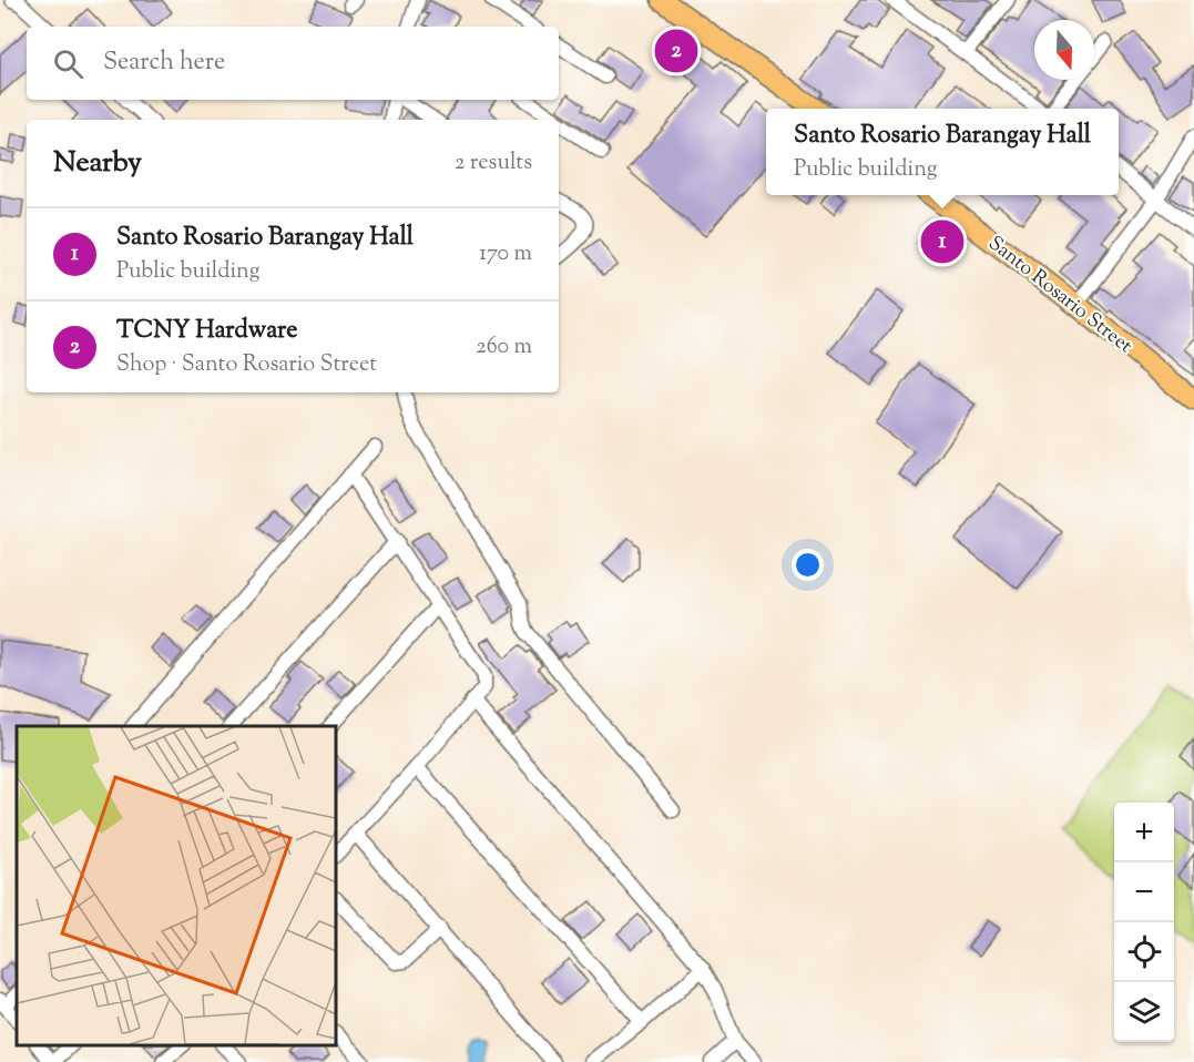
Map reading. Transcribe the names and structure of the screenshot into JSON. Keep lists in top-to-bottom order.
{
  "streets": {
    "main road": ["Santo Rosario Street"]
  },
  "north": "bottom",
  "page": {
    "pins": ["2", "1"],
    "search": "Search here",
    "popup": ["Santo Rosario Barangay Hall", "Public building"],
    "heading": ["Nearby", "2 results"],
    "list": [
      {
        "mark": "1",
        "name": "Santo Rosario Barangay Hall",
        "note": "Public building",
        "value": "170 m"
      },
      {
        "mark": "2",
        "name": "TCNY Hardware",
        "note": "Shop · Santo Rosario Street",
        "value": "260 m"
      }
    ],
    "map_buttons": ["+", "−"]
  }
}
